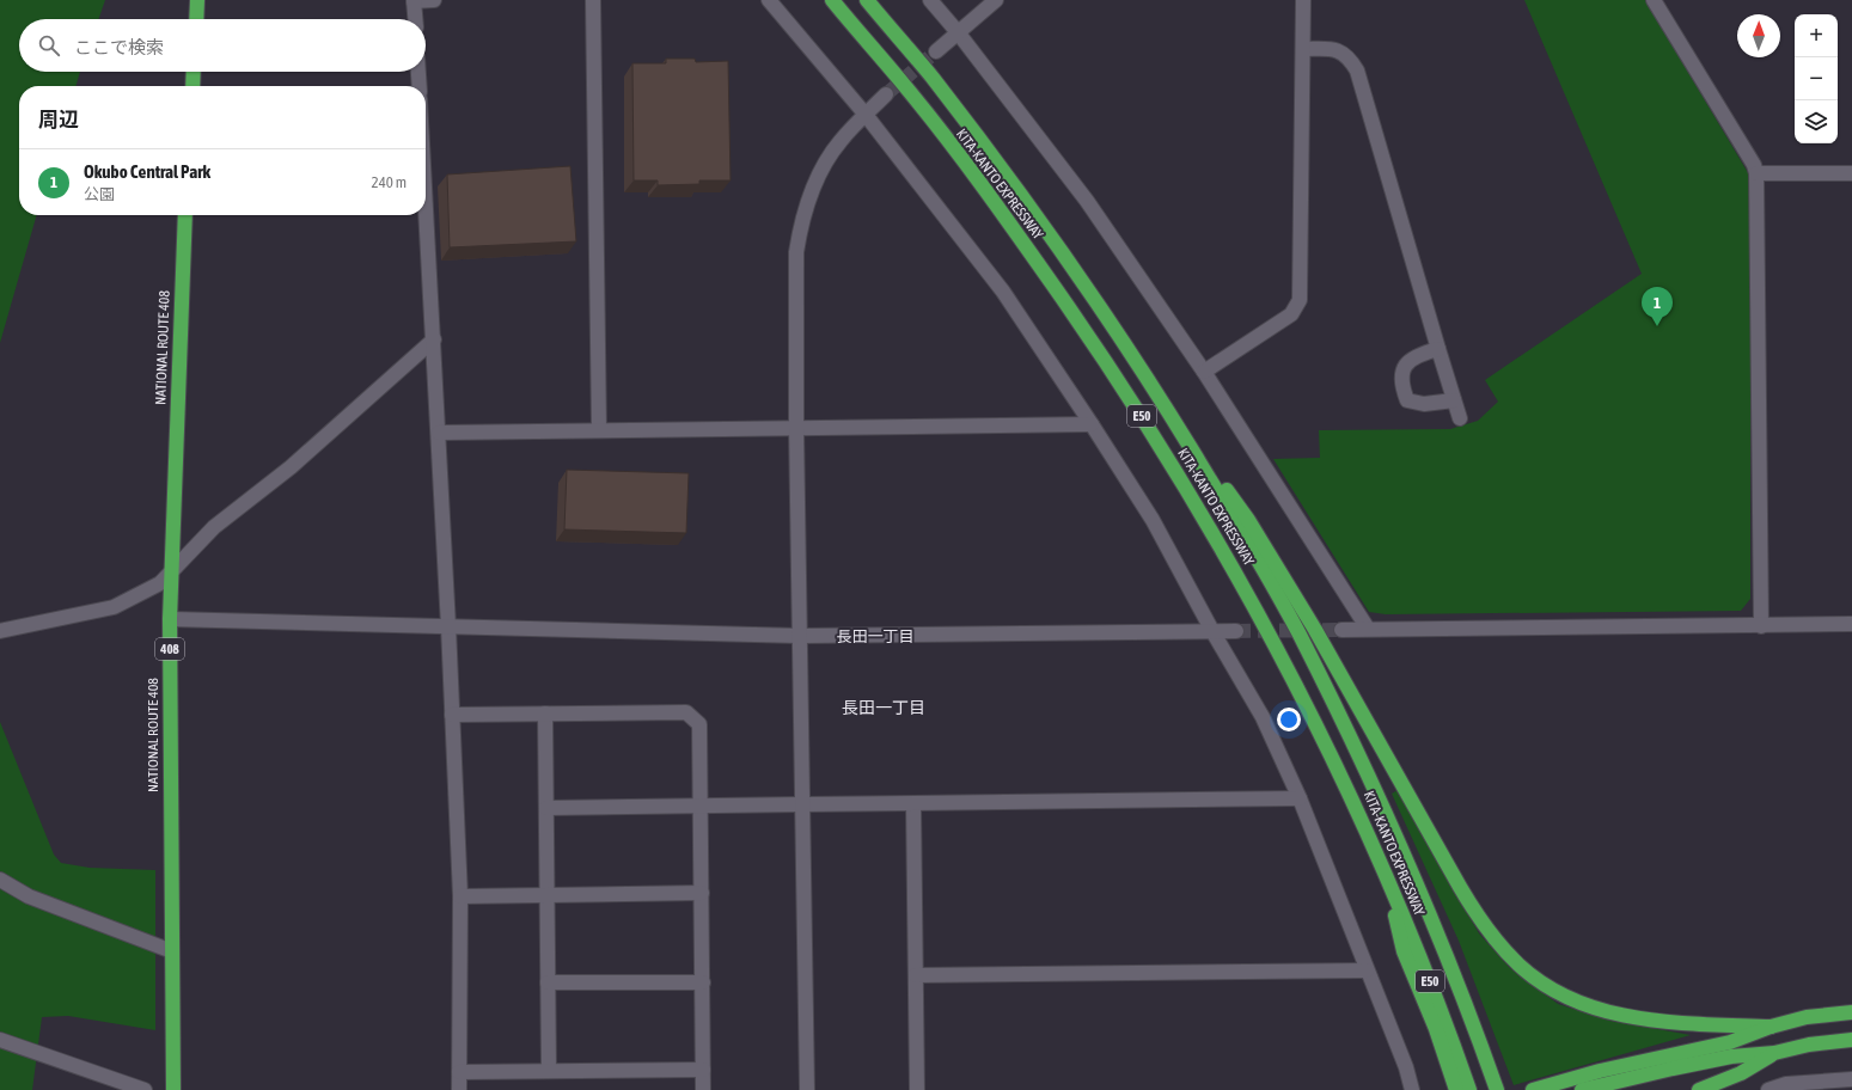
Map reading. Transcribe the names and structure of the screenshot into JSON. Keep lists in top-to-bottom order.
{
  "streets": {
    "highway": [
      "KITA-KANTO EXPRESSWAY",
      "NATIONAL ROUTE 408",
      "E50",
      "408"
    ]
  },
  "districts": ["長田一丁目", "長田一丁目"],
  "north": "top",
  "page": {
    "map_buttons": ["+", "−"],
    "search": "ここで検索",
    "heading": "周辺",
    "list": [
      {
        "mark": "1",
        "name": "Okubo Central Park",
        "note": "公園",
        "value": "240 m"
      }
    ],
    "pins": "1"
  }
}
